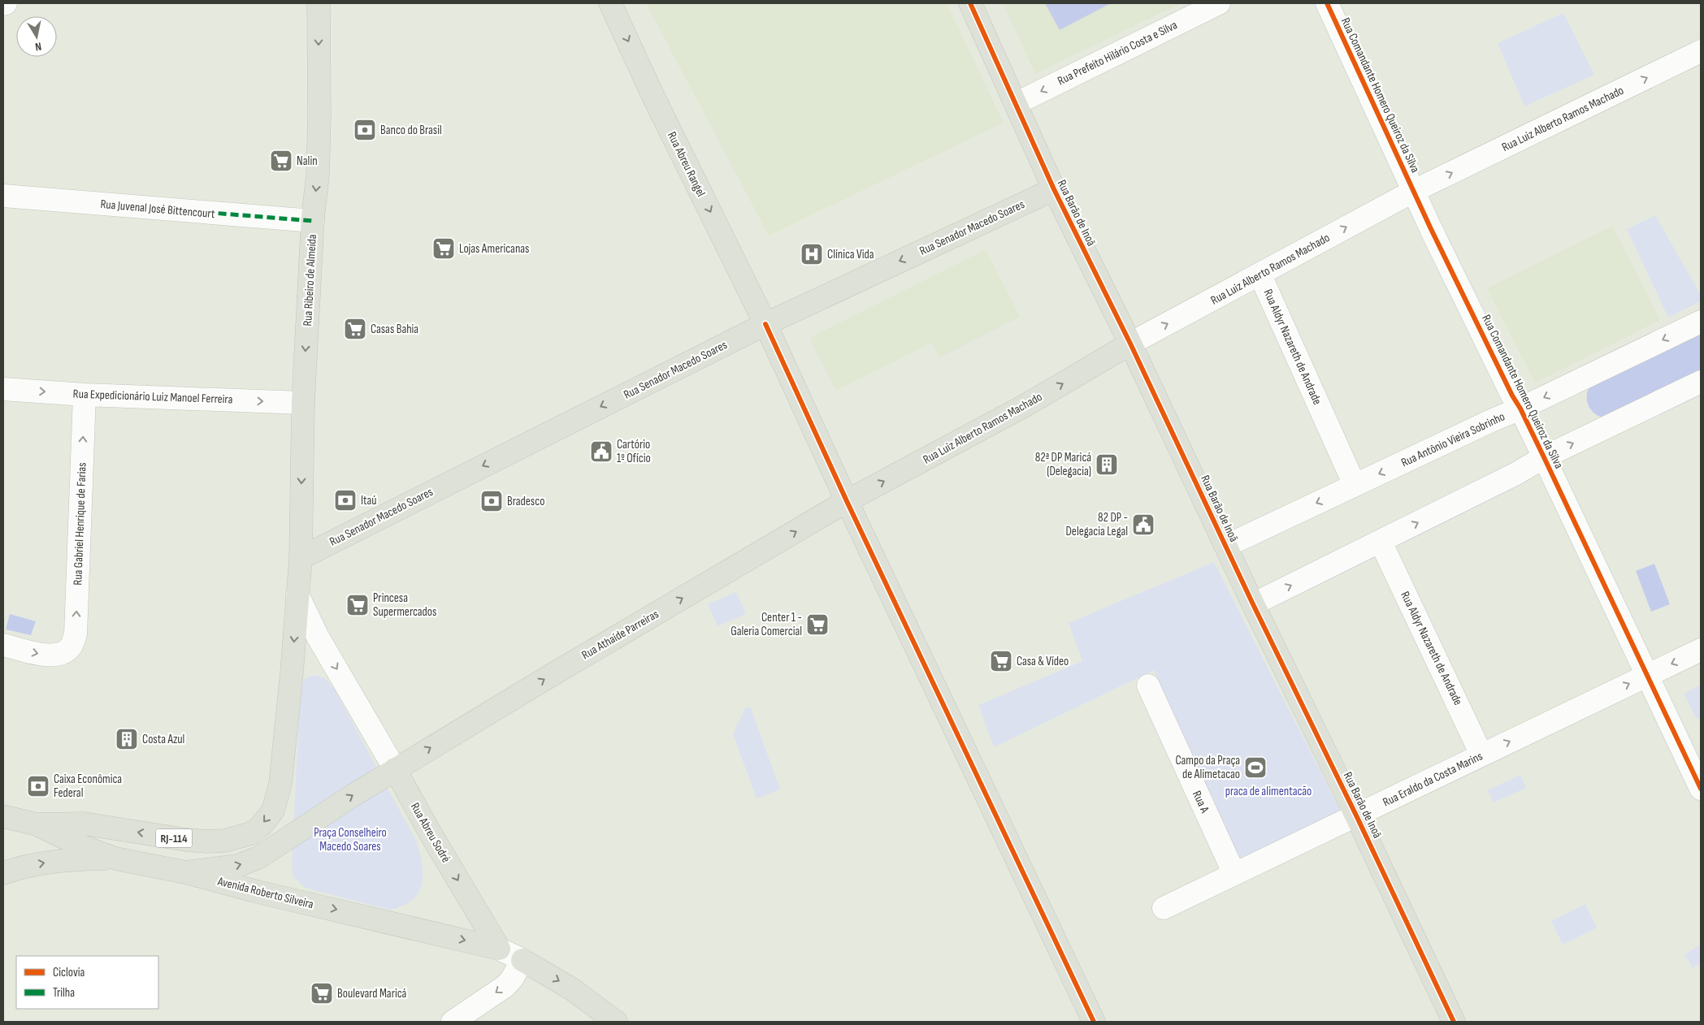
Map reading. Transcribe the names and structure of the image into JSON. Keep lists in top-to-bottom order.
{
  "streets": {
    "main road": [
      "Rua Luiz Alberto Ramos Machado",
      "Rua Abreu Rangel",
      "Rua Barão de Inoã",
      "Rua Senador Macedo Soares",
      "Rua Ribeiro de Almeida",
      "Rua Athaíde Parreiras",
      "Rua Abreu Sodré",
      "RJ-114",
      "Avenida Roberto Silveira"
    ],
    "street": [
      "Rua Prefeito Hilário Costa e Silva",
      "Rua Comandante Homero Queiroz da Silva",
      "Rua Juvenal José Bittencourt",
      "Rua Aldyr Nazareth de Andrade",
      "Rua Expedicionário Luiz Manoel Ferreira",
      "Rua Antônio Vieira Sobrinho",
      "Rua Gabriel Henrique de Farias",
      "Rua Eraldo da Costa Marins",
      "Rua A"
    ]
  },
  "crossings": [
    ["Rua Prefeito Hilário Costa e Silva", "Rua Barão de Inoã"],
    ["Rua Comandante Homero Queiroz da Silva", "Rua Luiz Alberto Ramos Machado"],
    ["Rua Comandante Homero Queiroz da Silva", "Rua Antônio Vieira Sobrinho"],
    ["Rua Comandante Homero Queiroz da Silva", "Rua Eraldo da Costa Marins"],
    ["Rua Luiz Alberto Ramos Machado", "Rua Abreu Rangel"],
    ["Rua Luiz Alberto Ramos Machado", "Rua Barão de Inoã"],
    ["Rua Luiz Alberto Ramos Machado", "Rua Aldyr Nazareth de Andrade"],
    ["Rua Luiz Alberto Ramos Machado", "Rua Athaíde Parreiras"],
    ["Rua Abreu Rangel", "Rua Senador Macedo Soares"],
    ["Rua Abreu Rangel", "Rua Athaíde Parreiras"],
    ["Rua Juvenal José Bittencourt", "Rua Ribeiro de Almeida"],
    ["Rua Barão de Inoã", "Rua Senador Macedo Soares"],
    ["Rua Barão de Inoã", "Rua Antônio Vieira Sobrinho"],
    ["Rua Barão de Inoã", "Rua Eraldo da Costa Marins"],
    ["Rua Senador Macedo Soares", "Rua Ribeiro de Almeida"],
    ["Rua Senador Macedo Soares", "RJ-114"],
    ["Rua Ribeiro de Almeida", "Rua Expedicionário Luiz Manoel Ferreira"],
    ["Rua Ribeiro de Almeida", "RJ-114"],
    ["Rua Aldyr Nazareth de Andrade", "Rua Antônio Vieira Sobrinho"],
    ["Rua Aldyr Nazareth de Andrade", "Rua Eraldo da Costa Marins"],
    ["Rua Expedicionário Luiz Manoel Ferreira", "Rua Gabriel Henrique de Farias"],
    ["Rua Athaíde Parreiras", "Rua Abreu Sodré"],
    ["Rua Eraldo da Costa Marins", "Rua A"],
    ["Rua Abreu Sodré", "RJ-114"],
    ["Rua Abreu Sodré", "Avenida Roberto Silveira"],
    ["RJ-114", "Avenida Roberto Silveira"]
  ],
  "one_way": [
    "Rua Prefeito Hilário Costa e Silva",
    "Rua Luiz Alberto Ramos Machado",
    "Rua Senador Macedo Soares",
    "Rua Ribeiro de Almeida",
    "Rua Expedicionário Luiz Manoel Ferreira",
    "Rua Gabriel Henrique de Farias",
    "Rua Athaíde Parreiras",
    "Rua Abreu Sodré"
  ],
  "parks": ["praca de alimentacão", "Praça Conselheiro Macedo Soares"],
  "places": {
    "bank": [
      "Banco do Brasil",
      "Itaú",
      "Bradesco",
      "Caixa Econômica Federal"
    ],
    "supermarket": [
      "Nalin",
      "Lojas Americanas",
      "Casas Bahia",
      "Princesa Supermercados",
      "Center 1 - Galeria Comercial",
      "Casa & Vídeo",
      "Boulevard Maricá"
    ],
    "hospital": ["Clínica Vida"],
    "public building": ["Cartório 1º Ofício", "82 DP - Delegacia Legal"],
    "building": ["82ª DP Maricá (Delegacia)", "Costa Azul"],
    "sports": ["Campo da Praça de Alimetacao"]
  },
  "legend": ["Ciclovia", "Trilha"],
  "north": "bottom"
}
